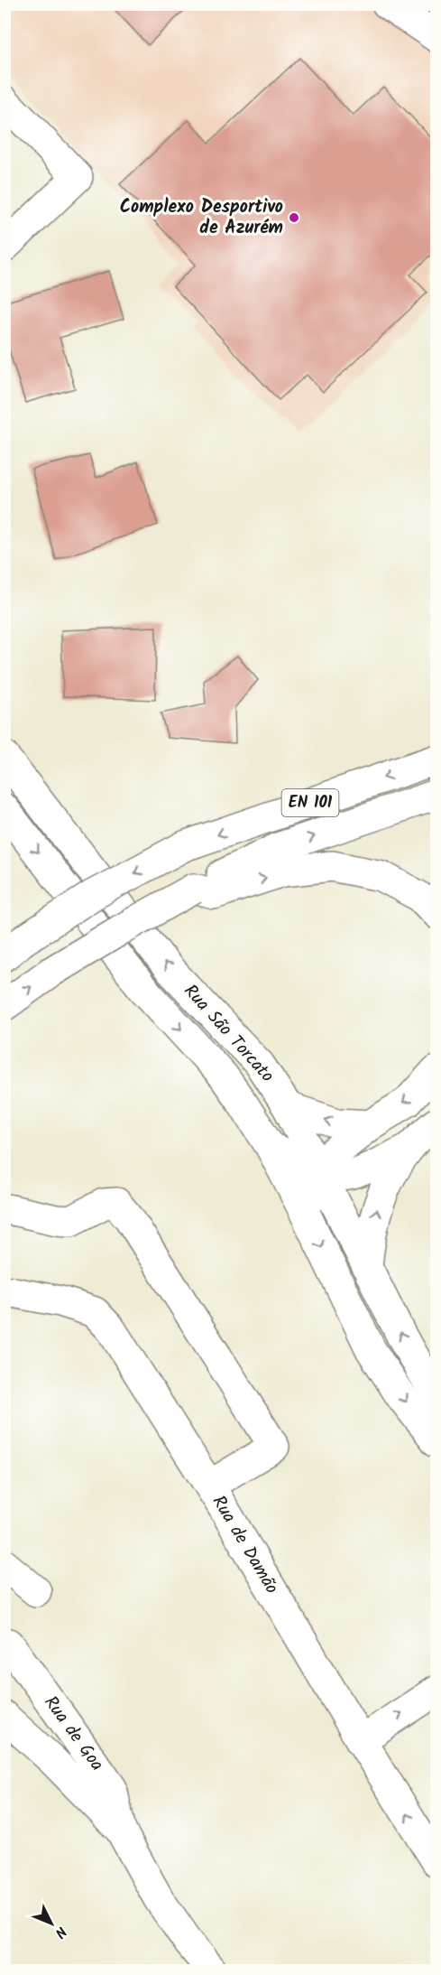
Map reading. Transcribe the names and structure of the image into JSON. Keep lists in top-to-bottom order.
{
  "streets": {
    "main road": [
      "EN 101",
      "Rua São Torcato",
      "Rua de Damão",
      "Rua de Goa"
    ]
  },
  "places": ["Complexo Desportivo de Azurém"],
  "north": "bottom right"
}
